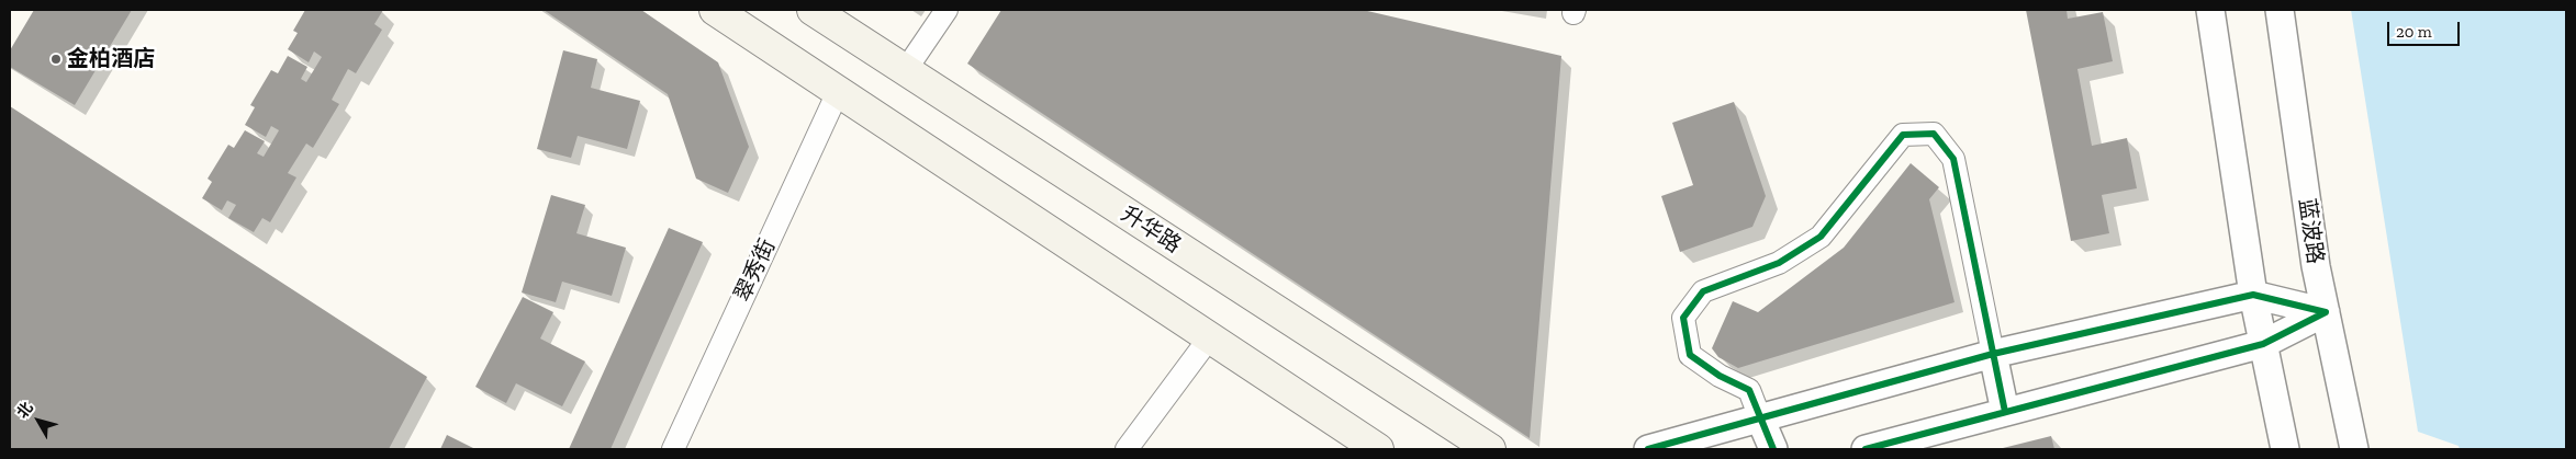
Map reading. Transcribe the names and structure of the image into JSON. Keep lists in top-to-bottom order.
{
  "streets": {
    "main road": ["升华路"],
    "street": ["蓝波路", "翠秀街"]
  },
  "places": ["金柏酒店"],
  "scale_bar": "20 m",
  "north": "top left"
}
